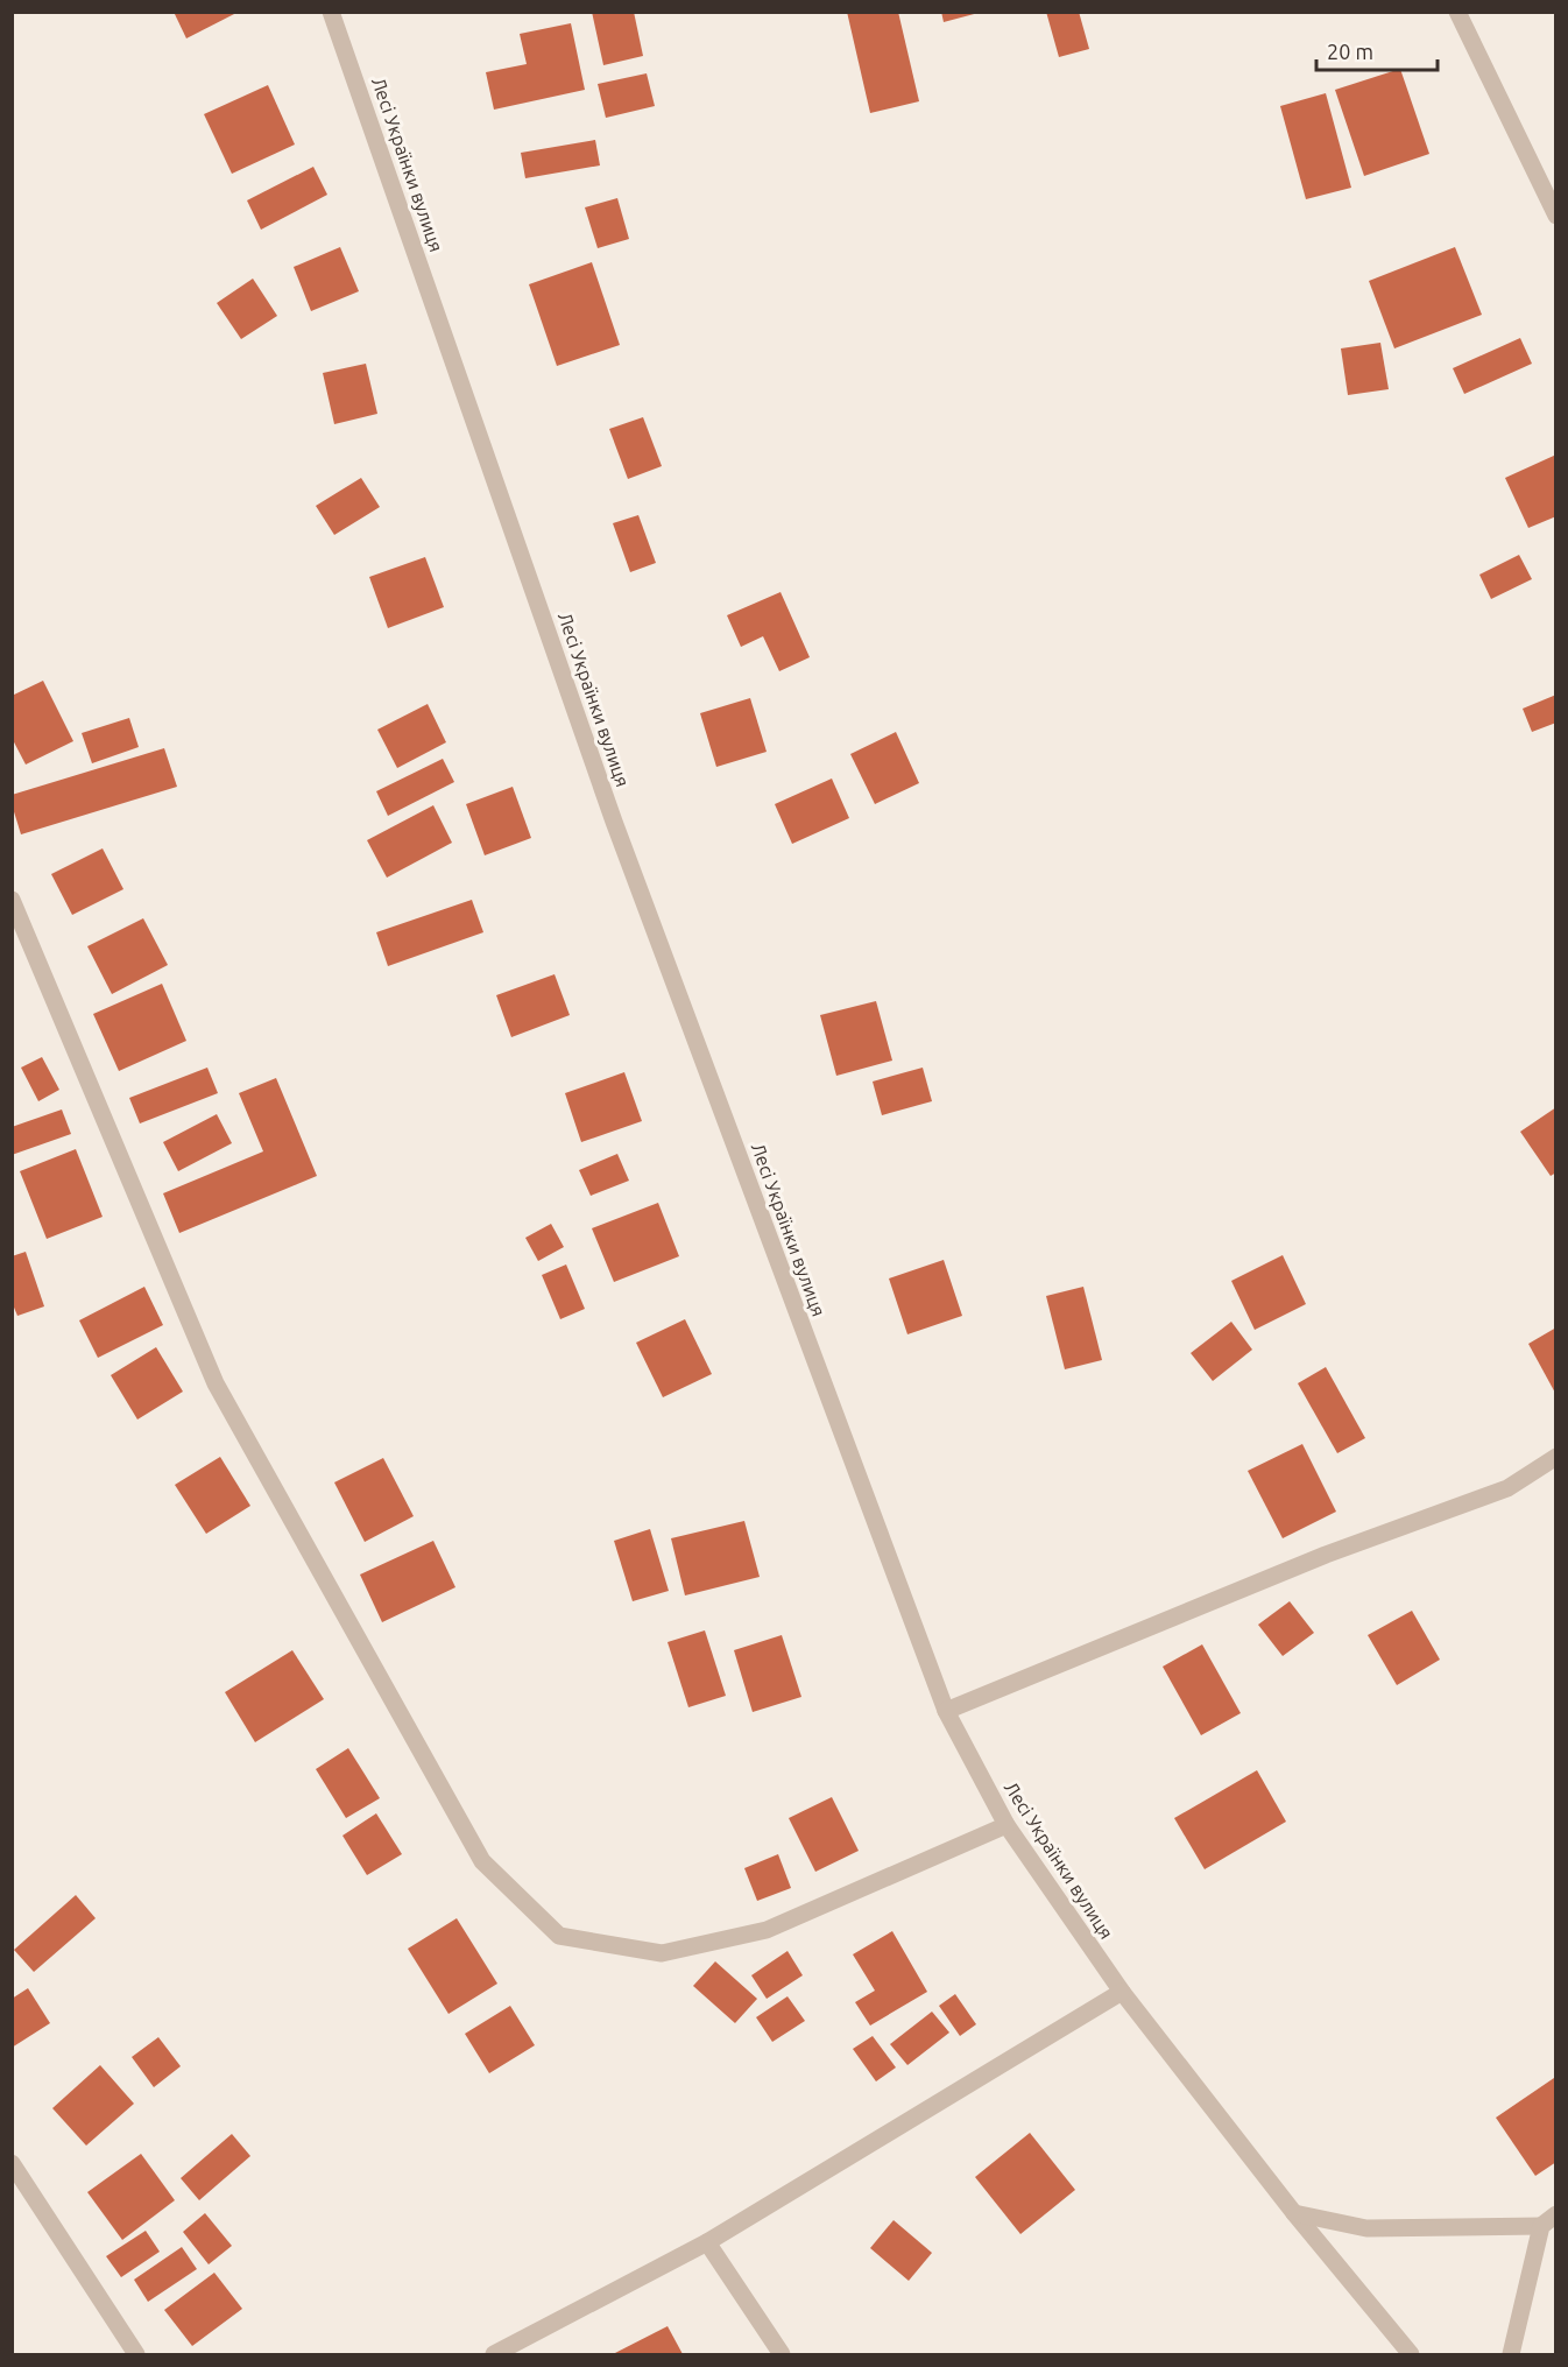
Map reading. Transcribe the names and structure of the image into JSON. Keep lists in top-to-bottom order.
{
  "streets": {
    "street": ["Лесі Українки вулиця"]
  },
  "scale_bar": "20 m"
}
